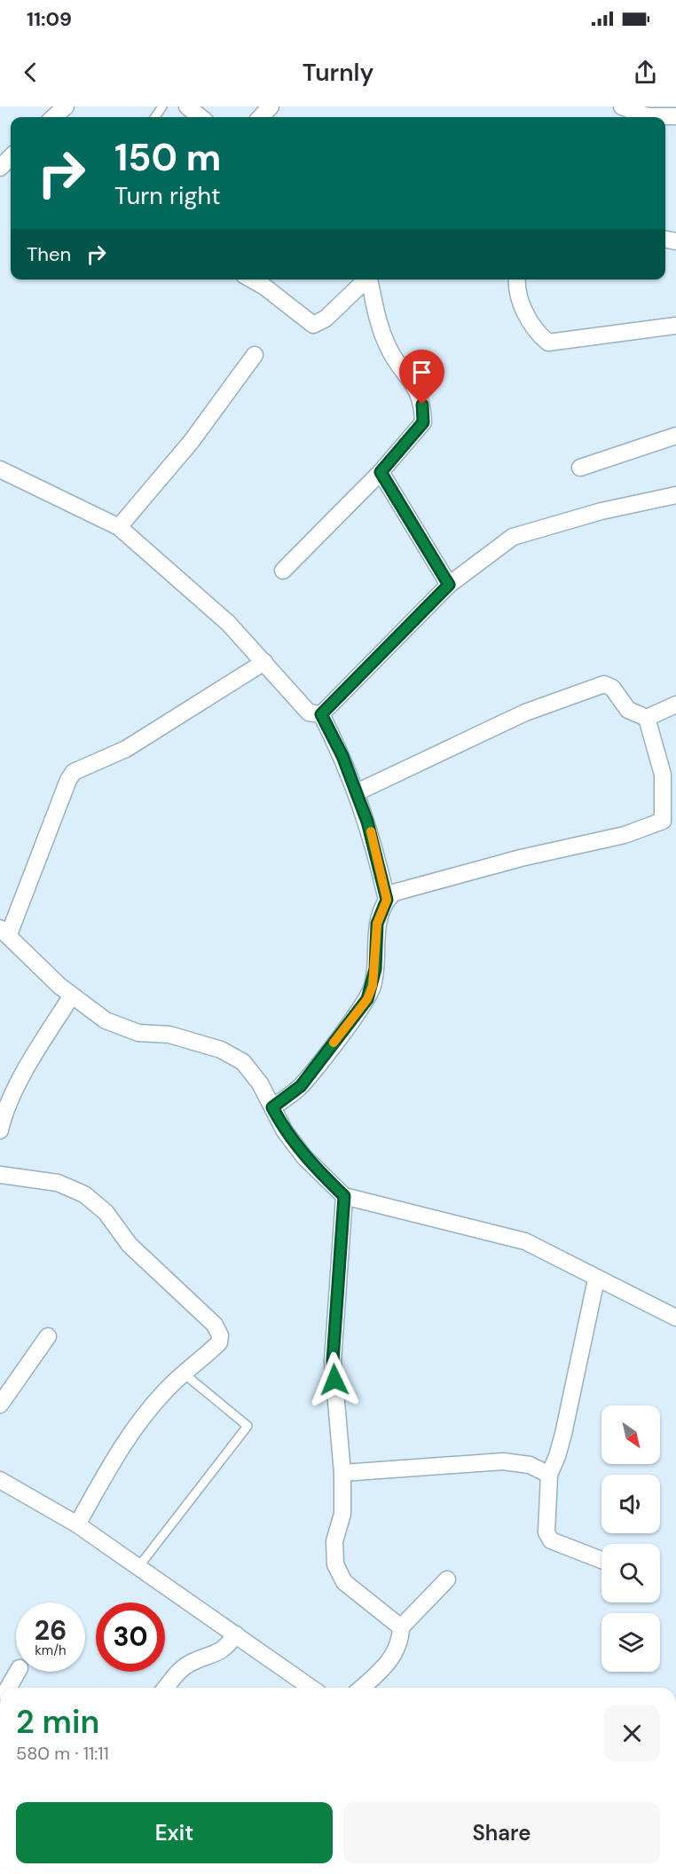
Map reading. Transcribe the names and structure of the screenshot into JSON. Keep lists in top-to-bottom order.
{
  "north": "bottom right",
  "page": {
    "status": "11:09",
    "header": "Turnly",
    "turn": ["150 m", "Turn right"],
    "then": "Then",
    "speed": "26 km/h",
    "limit": "30",
    "heading": ["2 min", "580 m · 11:11"],
    "buttons": ["Exit", "Share"]
  }
}
